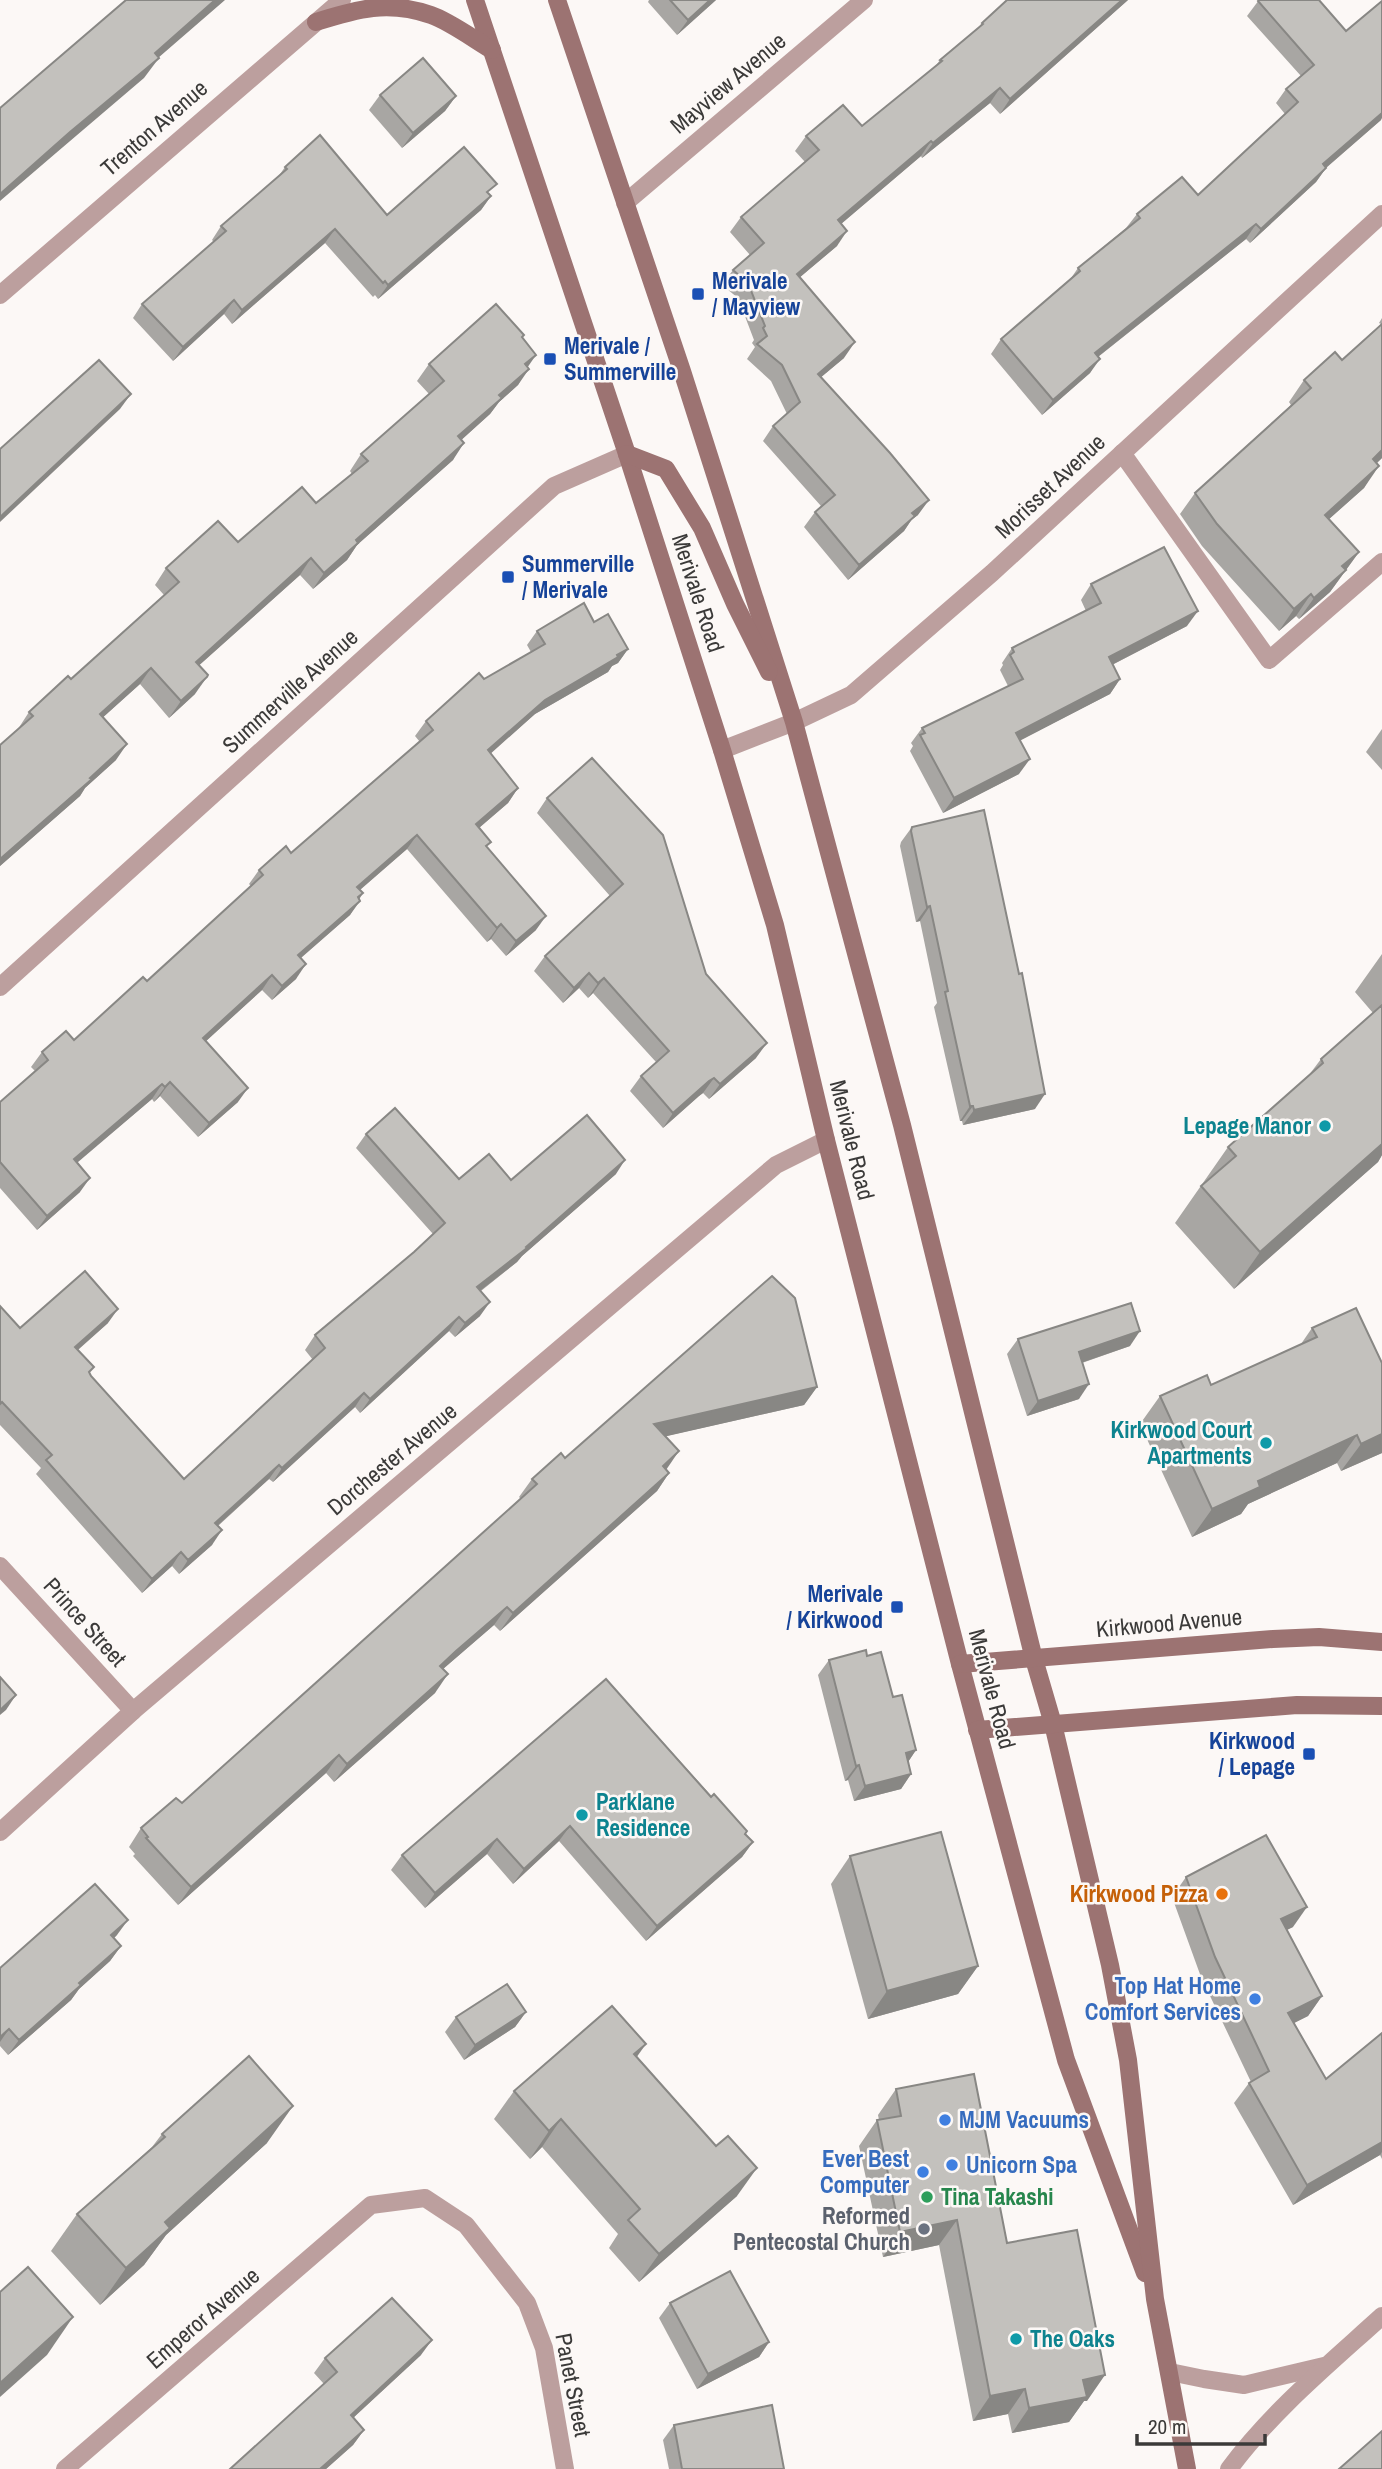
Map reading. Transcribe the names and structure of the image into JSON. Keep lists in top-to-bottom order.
{
  "streets": {
    "main road": ["Merivale Road", "Kirkwood Avenue"],
    "street": [
      "Mayview Avenue",
      "Trenton Avenue",
      "Morisset Avenue",
      "Summerville Avenue",
      "Dorchester Avenue",
      "Prince Street",
      "Emperor Avenue",
      "Panet Street"
    ]
  },
  "crossings": [
    ["Mayview Avenue", "Merivale Road"],
    ["Morisset Avenue", "Merivale Road"],
    ["Merivale Road", "Summerville Avenue"],
    ["Merivale Road", "Dorchester Avenue"],
    ["Merivale Road", "Kirkwood Avenue"],
    ["Dorchester Avenue", "Prince Street"],
    ["Emperor Avenue", "Panet Street"]
  ],
  "places": {
    "transit": [
      "Merivale / Mayview",
      "Merivale / Summerville",
      "Summerville / Merivale",
      "Merivale / Kirkwood",
      "Kirkwood / Lepage"
    ],
    "other": [
      "Lepage Manor",
      "Kirkwood Court Apartments",
      "Parklane Residence",
      "Kirkwood Pizza",
      "Top Hat Home Comfort Services",
      "MJM Vacuums",
      "Unicorn Spa",
      "Ever Best Computer",
      "Tina Takashi",
      "Reformed Pentecostal Church",
      "The Oaks"
    ]
  },
  "scale_bar": "20 m"
}
